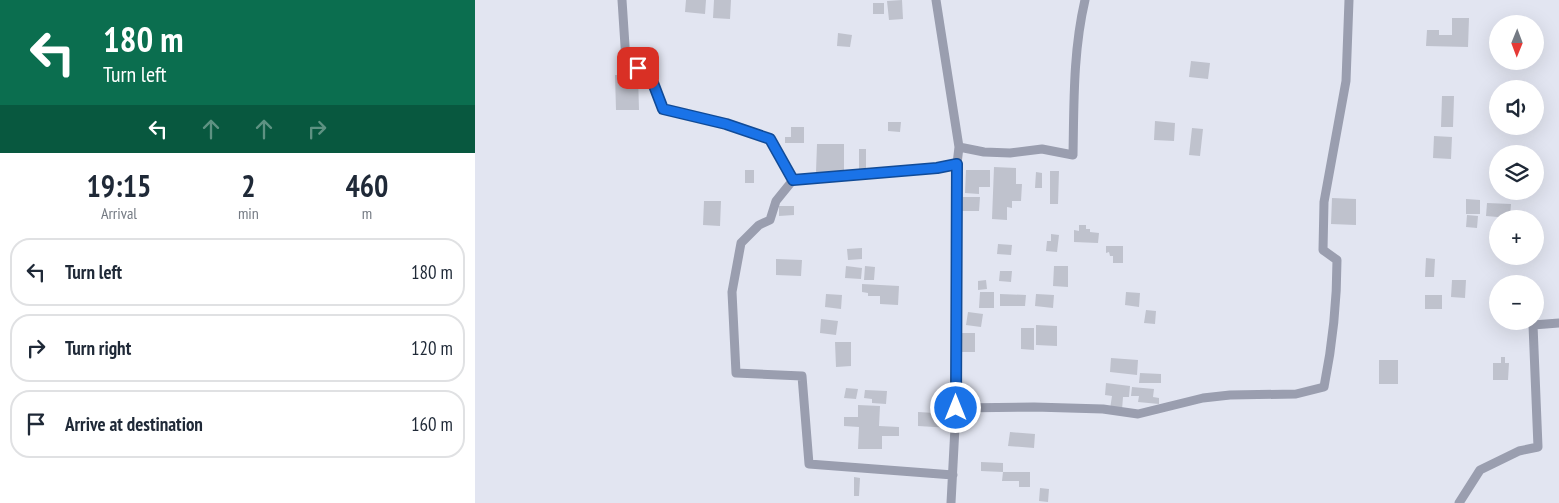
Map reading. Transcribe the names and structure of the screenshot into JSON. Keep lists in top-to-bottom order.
{
  "north": "bottom",
  "page": {
    "turn": ["180 m", "Turn left"],
    "map_buttons": ["+", "−"],
    "eta": [
      "19:15",
      "Arrival",
      "2",
      "min",
      "460",
      "m"
    ],
    "list": [
      {
        "name": "Turn left",
        "value": "180 m"
      },
      {
        "name": "Turn right",
        "value": "120 m"
      },
      {
        "name": "Arrive at destination",
        "value": "160 m"
      }
    ]
  }
}
